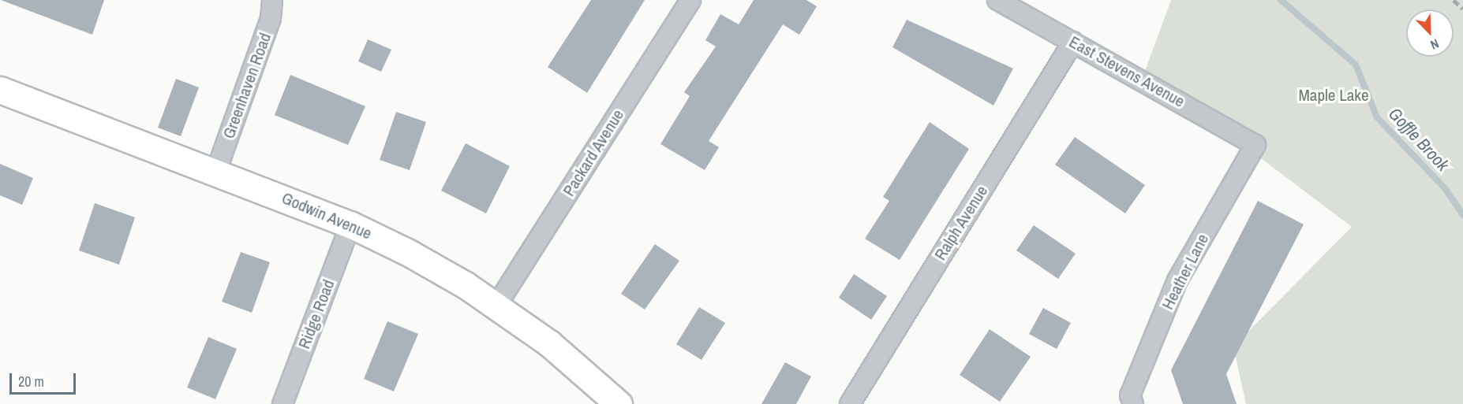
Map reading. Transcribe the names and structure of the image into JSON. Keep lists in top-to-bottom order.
{
  "streets": {
    "main road": ["Godwin Avenue"],
    "street": [
      "East Stevens Avenue",
      "Greenhaven Road",
      "Packard Avenue",
      "Ralph Avenue",
      "Heather Lane",
      "Ridge Road"
    ]
  },
  "crossings": [
    ["East Stevens Avenue", "Ralph Avenue"],
    ["East Stevens Avenue", "Heather Lane"],
    ["Greenhaven Road", "Godwin Avenue"],
    ["Packard Avenue", "Godwin Avenue"],
    ["Godwin Avenue", "Ridge Road"]
  ],
  "water": ["Goffle Brook"],
  "parks": ["Maple Lake"],
  "scale_bar": "20 m",
  "north": "bottom right"
}
